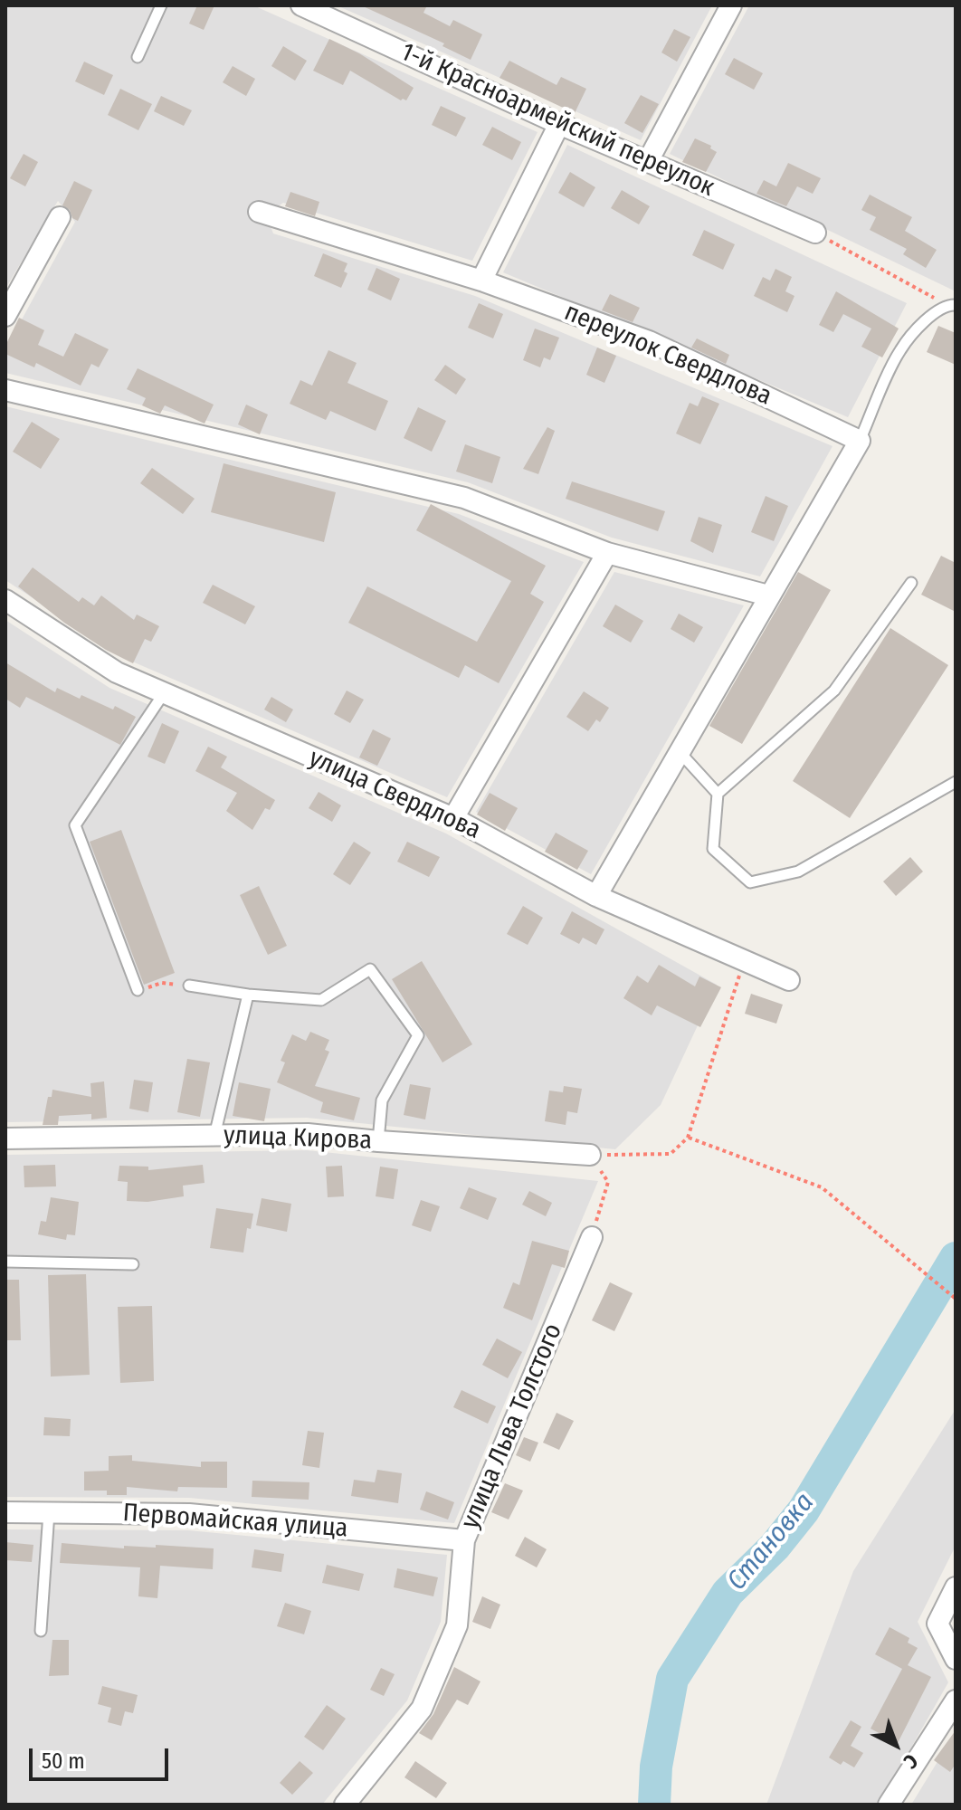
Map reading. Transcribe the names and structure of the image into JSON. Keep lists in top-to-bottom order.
{
  "streets": {
    "street": [
      "1-й Красноармейский переулок",
      "переулок Свердлова",
      "улица Свердлова",
      "улица Кирова",
      "улица Льва Толстого",
      "Первомайская улица"
    ]
  },
  "crossings": [
    ["улица Льва Толстого", "Первомайская улица"]
  ],
  "water": ["Становка"],
  "scale_bar": "50 m",
  "north": "bottom right"
}
